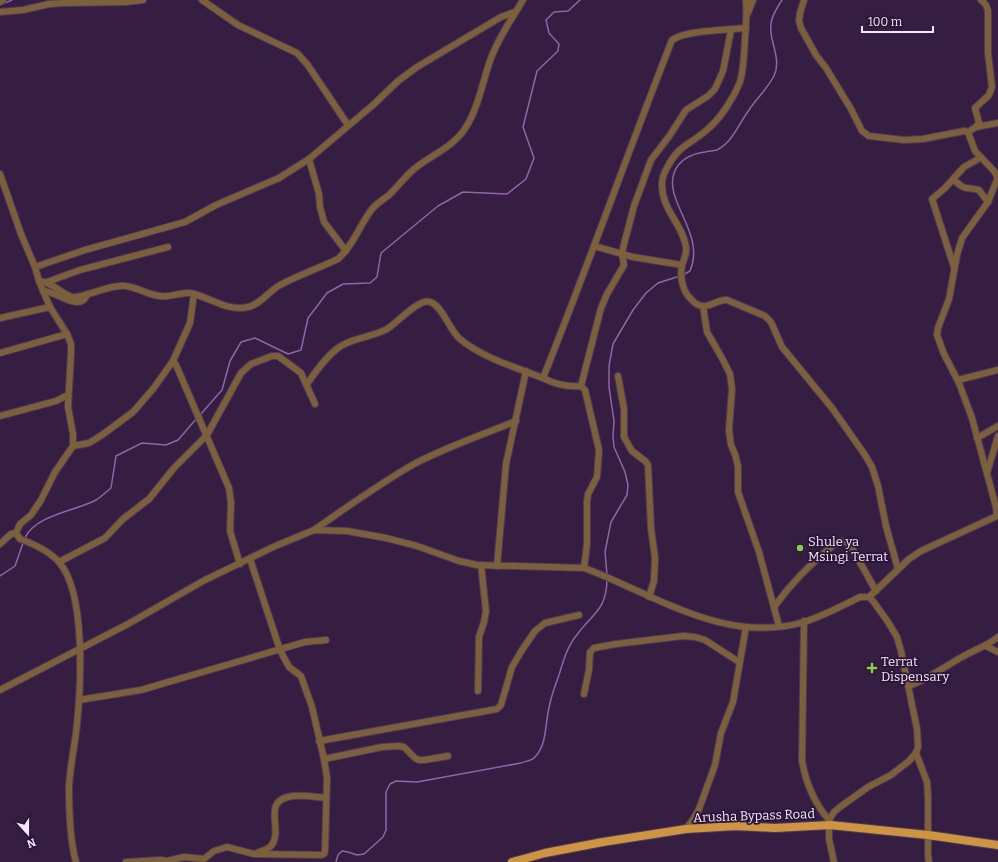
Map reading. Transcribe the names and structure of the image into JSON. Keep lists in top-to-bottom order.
{
  "streets": {
    "main road": ["Arusha Bypass Road"]
  },
  "places": {
    "other": ["Shule ya Msingi Terrat"],
    "health": ["Terrat Dispensary"]
  },
  "scale_bar": "100 m",
  "north": "bottom"
}
